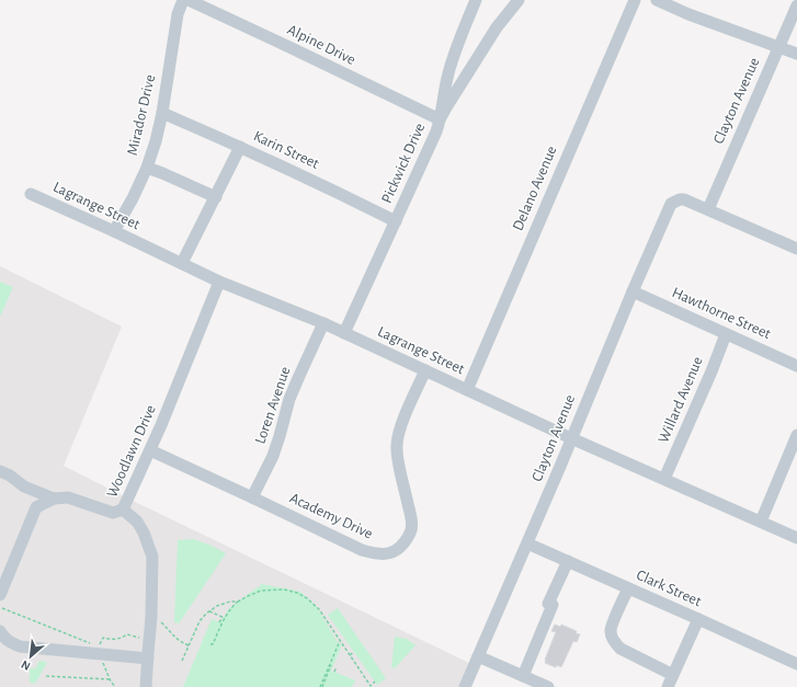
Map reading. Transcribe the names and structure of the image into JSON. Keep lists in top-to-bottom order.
{
  "streets": {
    "street": [
      "Alpine Drive",
      "Clayton Avenue",
      "Mirador Drive",
      "Karin Street",
      "Pickwick Drive",
      "Delano Avenue",
      "Lagrange Street",
      "Hawthorne Street",
      "Willard Avenue",
      "Loren Avenue",
      "Woodlawn Drive",
      "Academy Drive",
      "Clark Street"
    ]
  },
  "crossings": [
    ["Alpine Drive", "Pickwick Drive"],
    ["Clayton Avenue", "Lagrange Street"],
    ["Clayton Avenue", "Hawthorne Street"],
    ["Clayton Avenue", "Clark Street"],
    ["Mirador Drive", "Karin Street"],
    ["Mirador Drive", "Lagrange Street"],
    ["Karin Street", "Pickwick Drive"],
    ["Pickwick Drive", "Lagrange Street"],
    ["Delano Avenue", "Lagrange Street"],
    ["Lagrange Street", "Willard Avenue"],
    ["Lagrange Street", "Loren Avenue"],
    ["Lagrange Street", "Woodlawn Drive"],
    ["Lagrange Street", "Academy Drive"],
    ["Hawthorne Street", "Willard Avenue"],
    ["Loren Avenue", "Academy Drive"],
    ["Woodlawn Drive", "Academy Drive"]
  ],
  "north": "bottom left"
}
